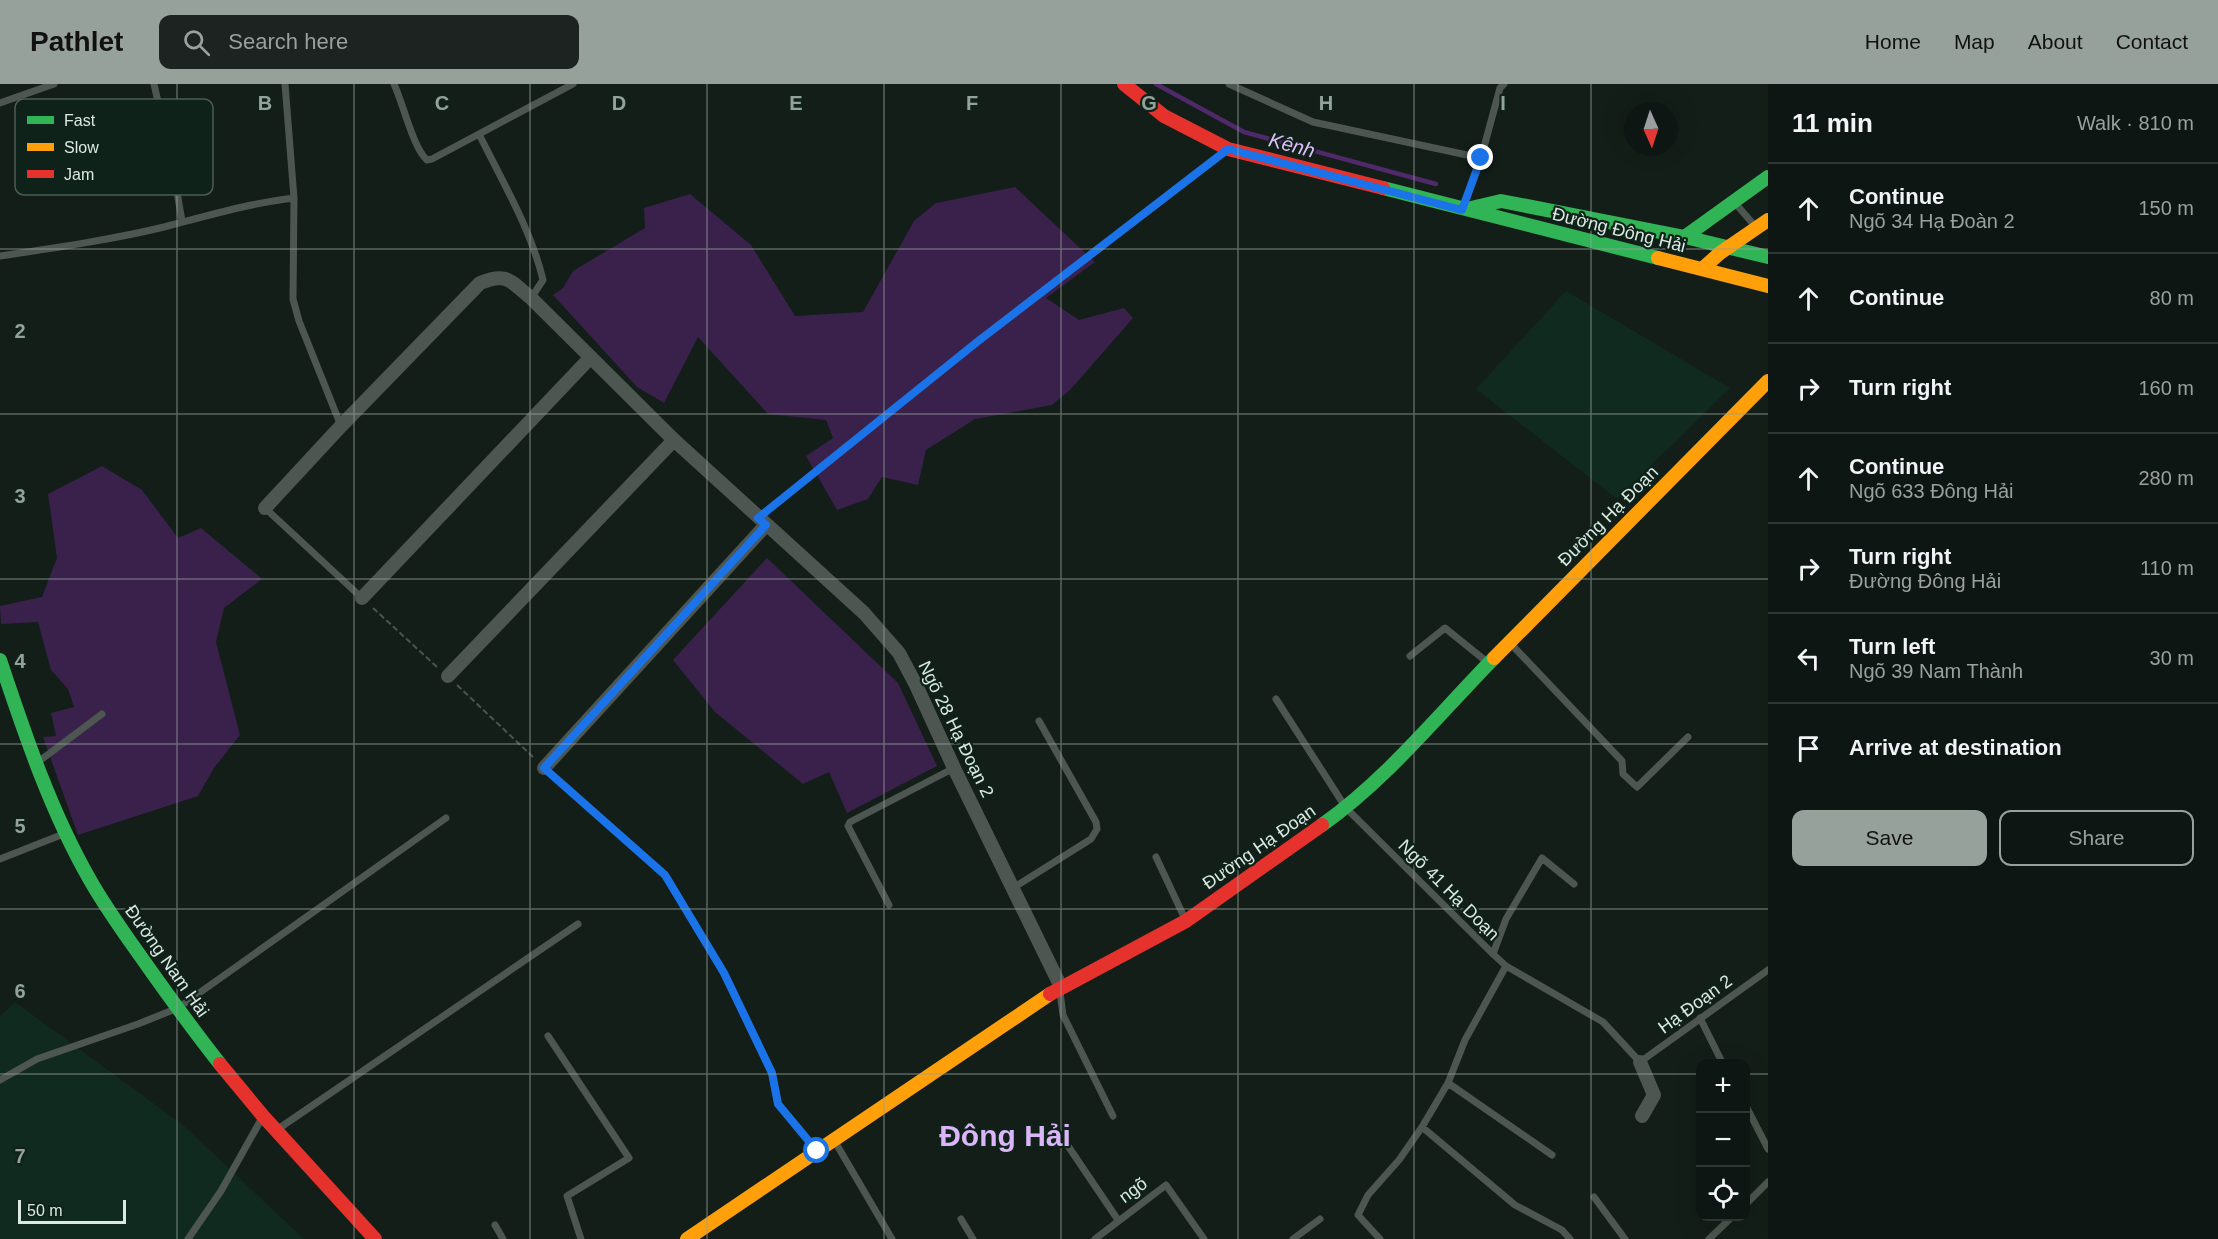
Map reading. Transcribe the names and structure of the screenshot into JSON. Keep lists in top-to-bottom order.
{
  "streets": {
    "main road": ["Đường Đông Hải", "Đường Hạ Đoạn", "Đường Nam Hải"],
    "street": ["Ngõ 28 Hạ Đoạn 2"],
    "lane": ["Ngõ 41 Hạ Doạn", "Hạ Đoạn 2", "ngõ"]
  },
  "crossings": [
    ["Đường Hạ Đoạn", "Ngõ 28 Hạ Đoạn 2"],
    ["Đường Hạ Đoạn", "Ngõ 41 Hạ Doạn"],
    ["Ngõ 41 Hạ Doạn", "Hạ Đoạn 2"]
  ],
  "districts": ["Đông Hải"],
  "water": ["Kênh"],
  "legend": ["Fast", "Slow", "Jam"],
  "scale_bar": "50 m",
  "north": "bottom",
  "page": {
    "header": "Pathlet",
    "search": "Search here",
    "nav": [
      "Home",
      "Map",
      "About",
      "Contact"
    ],
    "heading": ["11 min", "Walk · 810 m"],
    "list": [
      ["Continue", "Ngõ 34 Hạ Đoàn 2", "150 m"],
      ["Continue", "80 m"],
      ["Turn right", "160 m"],
      ["Continue", "Ngõ 633 Đông Hải", "280 m"],
      ["Turn right", "Đường Đông Hải", "110 m"],
      ["Turn left", "Ngõ 39 Nam Thành", "30 m"],
      "Arrive at destination"
    ],
    "buttons": ["Save", "Share"],
    "map_buttons": ["+", "−"],
    "scale": "50 m"
  },
  "grid": {
    "columns": [
      "B",
      "C",
      "D",
      "E",
      "F",
      "G",
      "H",
      "I"
    ],
    "rows": [
      "2",
      "3",
      "4",
      "5",
      "6",
      "7"
    ]
  }
}
